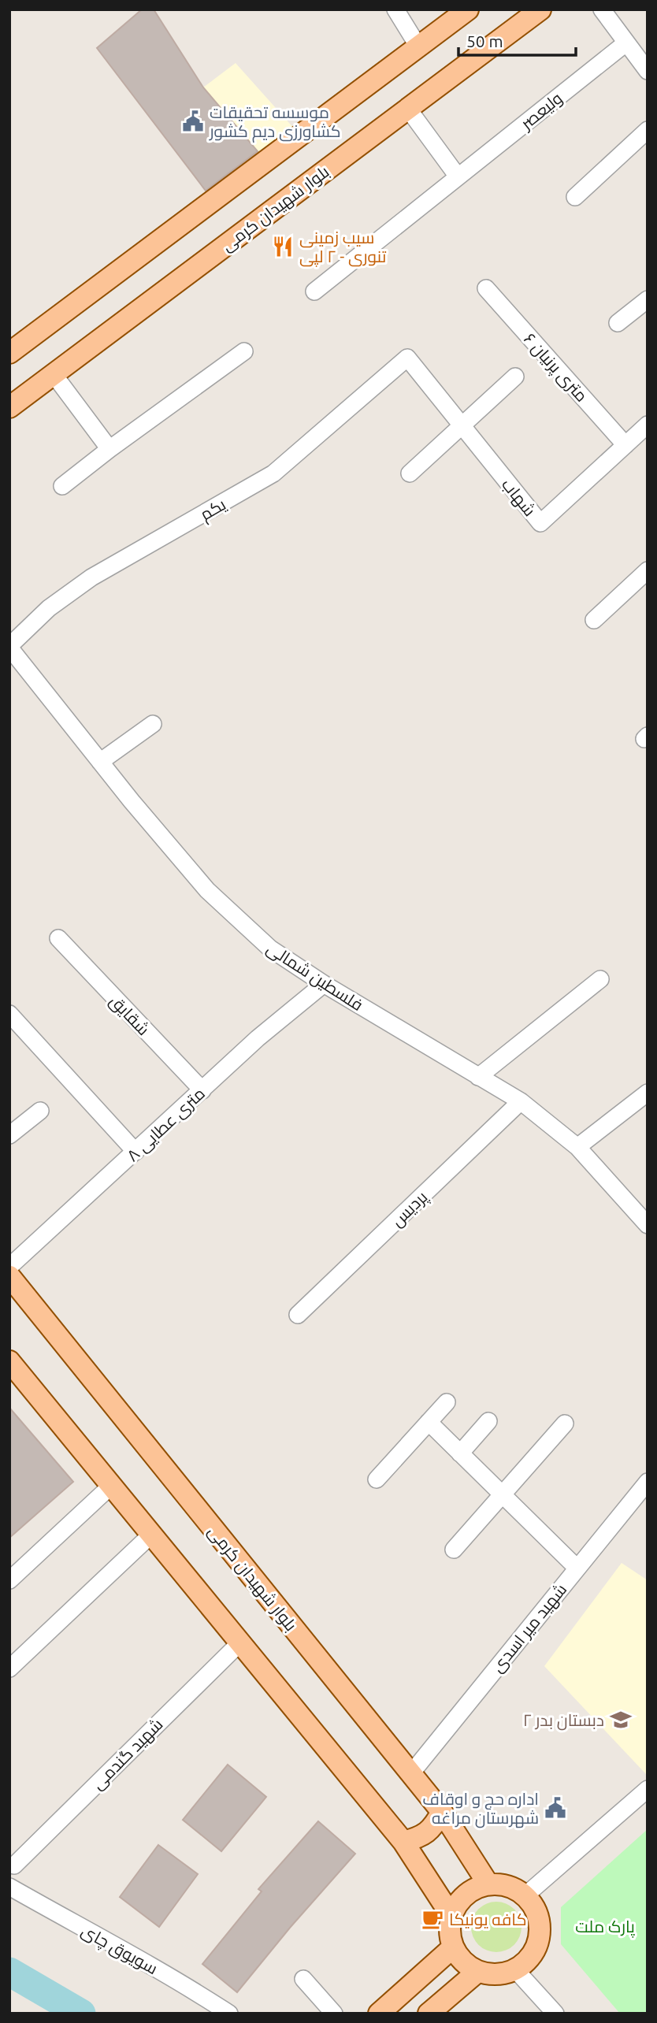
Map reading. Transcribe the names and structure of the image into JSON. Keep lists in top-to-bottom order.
{
  "streets": {
    "main road": ["بلوار شهیدان کرمی"],
    "street": [
      "ولیعصر",
      "۶ متری پرنیان",
      "شهاب",
      "یکم",
      "فلسطین شمالی",
      "شقایق",
      "۸ متری عطایی",
      "پردیس",
      "شهید میر اسدی",
      "شهید گندمی",
      "سویوق چای"
    ]
  },
  "crossings": [
    ["بلوار شهیدان کرمی", "شهید میر اسدی"],
    ["۶ متری پرنیان", "شهاب"],
    ["شهاب", "یکم"],
    ["یکم", "فلسطین شمالی"],
    ["فلسطین شمالی", "۸ متری عطایی"],
    ["فلسطین شمالی", "پردیس"],
    ["شقایق", "۸ متری عطایی"]
  ],
  "parks": ["پارک ملت"],
  "places": {
    "public building": ["موسسه تحقیقات کشاورزی دیم کشور", "اداره حج و اوقاف شهرستان مراغه"],
    "restaurant": ["سیب زمینی تنوری - ۲ لپی"],
    "school or university": ["دبستان بدر ۲"],
    "cafe": ["کافه یونیکا"]
  },
  "scale_bar": "50 m"
}
